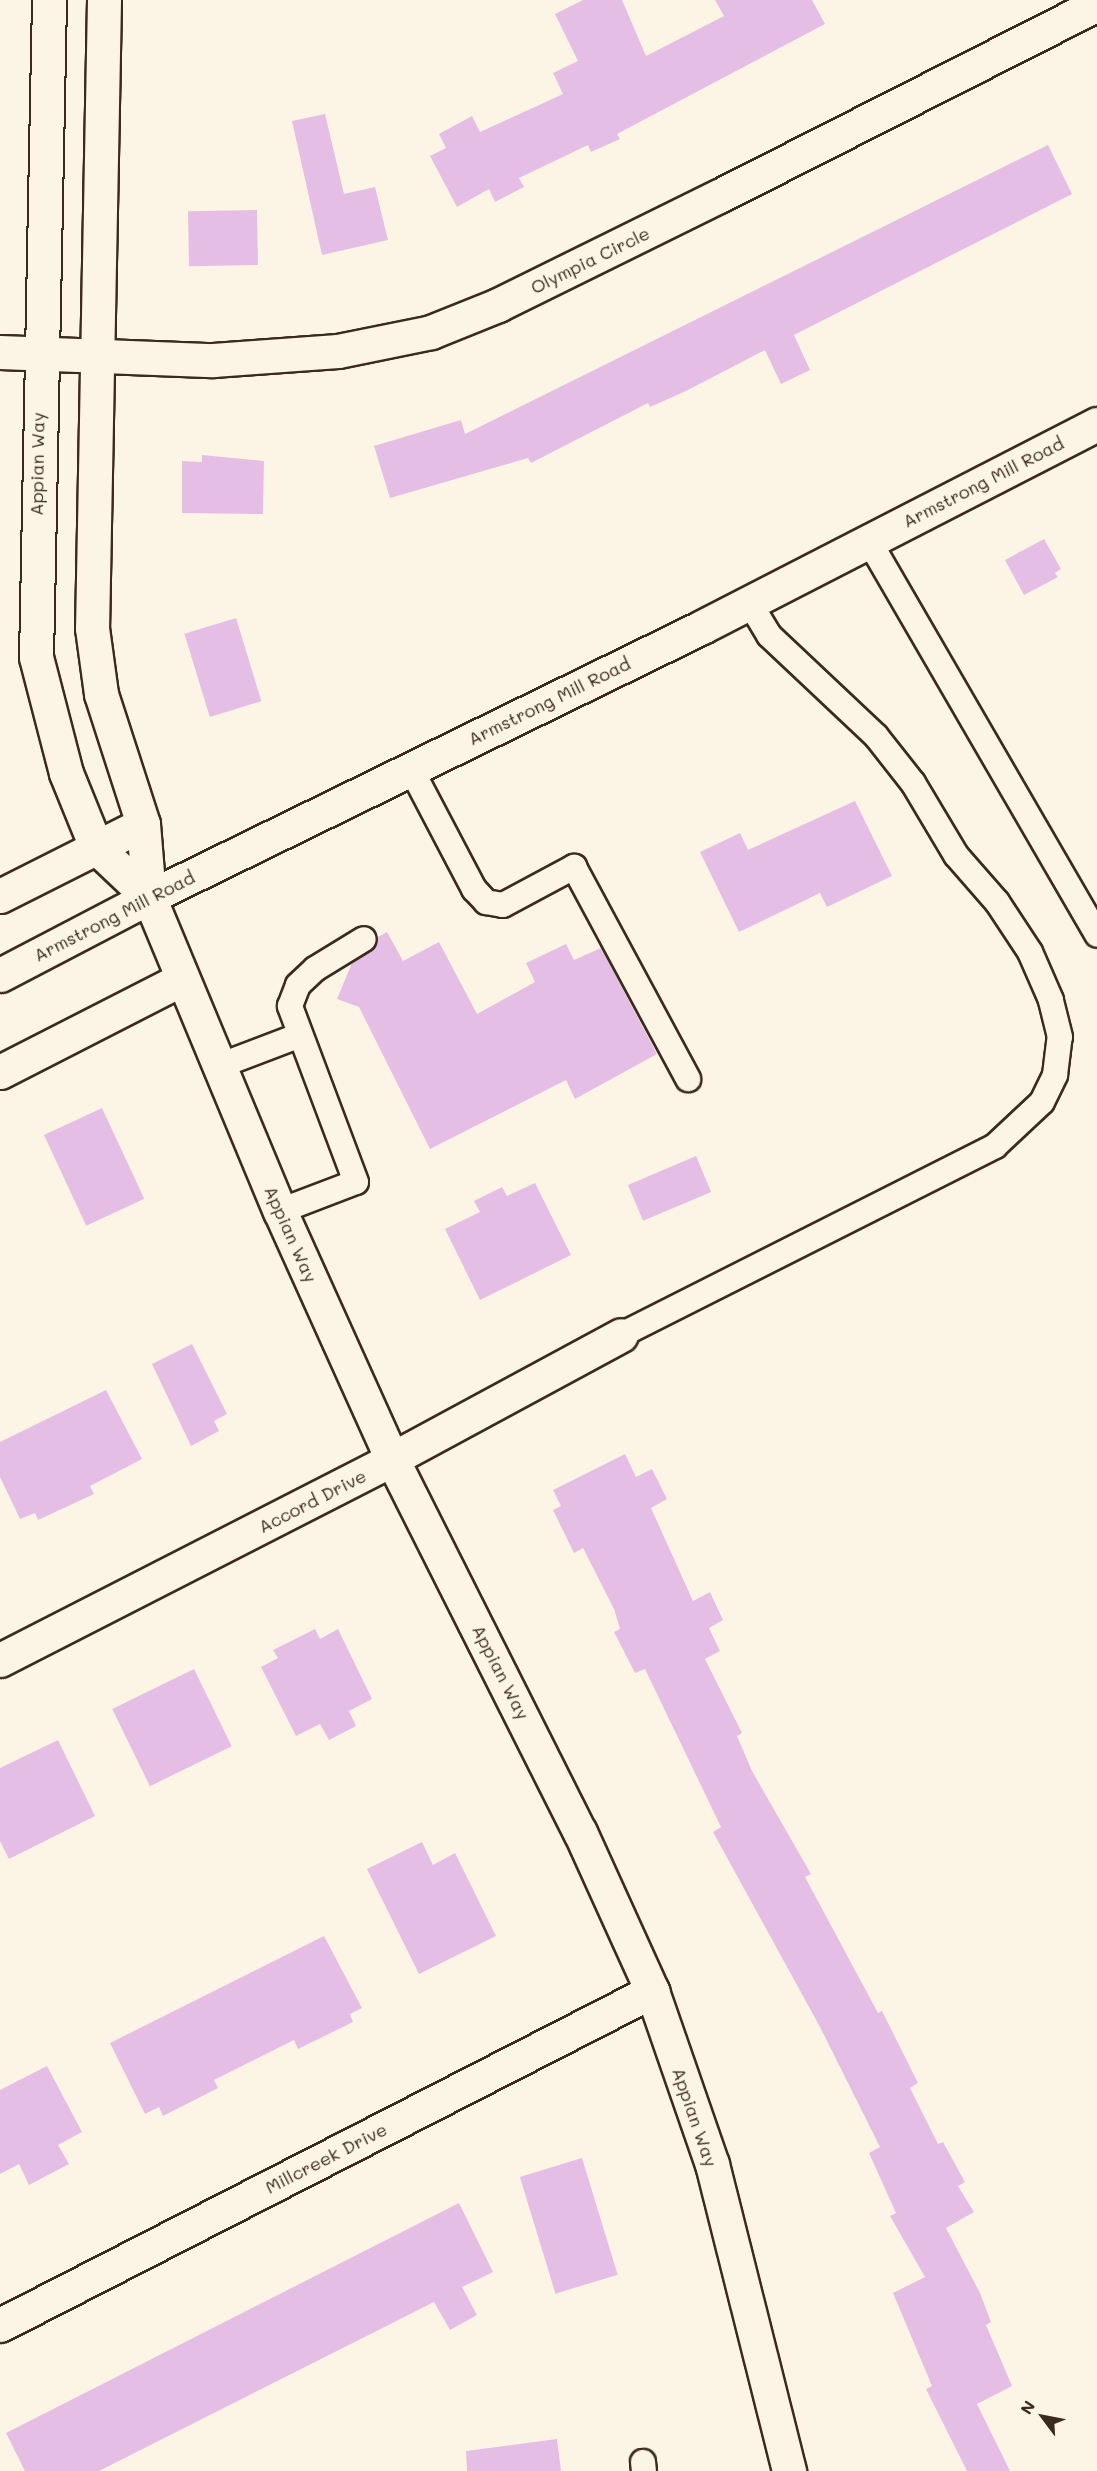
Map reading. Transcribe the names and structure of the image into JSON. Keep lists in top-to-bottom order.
{
  "streets": {
    "street": [
      "Olympia Circle",
      "Appian Way",
      "Armstrong Mill Road",
      "Accord Drive",
      "Millcreek Drive"
    ]
  },
  "crossings": [
    ["Olympia Circle", "Appian Way"],
    ["Appian Way", "Armstrong Mill Road"],
    ["Appian Way", "Accord Drive"],
    ["Appian Way", "Millcreek Drive"]
  ],
  "north": "top left"
}
